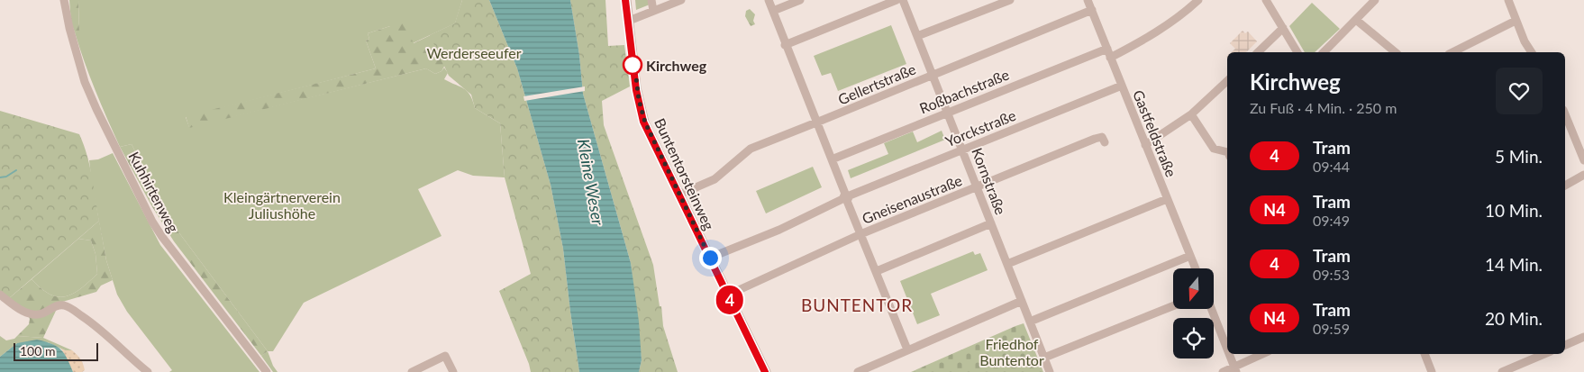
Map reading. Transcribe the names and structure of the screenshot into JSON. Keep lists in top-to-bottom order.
{
  "streets": {
    "street": [
      "Gellertstraße",
      "Roßbachstraße",
      "Yorckstraße",
      "Gastfeldstraße",
      "Buntentorsteinweg",
      "Kornstraße",
      "Kuhhirtenweg",
      "Gneisenaustraße"
    ]
  },
  "crossings": [
    ["Gellertstraße", "Gastfeldstraße"],
    ["Gellertstraße", "Buntentorsteinweg"],
    ["Gellertstraße", "Kornstraße"],
    ["Roßbachstraße", "Gastfeldstraße"],
    ["Roßbachstraße", "Kornstraße"],
    ["Yorckstraße", "Gastfeldstraße"],
    ["Yorckstraße", "Buntentorsteinweg"],
    ["Yorckstraße", "Kornstraße"],
    ["Buntentorsteinweg", "Gneisenaustraße"],
    ["Kornstraße", "Gneisenaustraße"]
  ],
  "districts": ["BUNTENTOR"],
  "water": ["Kleine Weser"],
  "parks": ["Werderseeufer", "Kleingärtnerverein Juliushöhe", "Friedhof Buntentor"],
  "places": ["Kirchweg"],
  "lines": ["tram line 4"],
  "scale_bar": "100 m",
  "north": "bottom",
  "page": {
    "on_map": "4",
    "heading": ["Kirchweg", "Zu Fuß · 4 Min. · 250 m"],
    "list": [
      {
        "mark": "4",
        "name": "Tram",
        "note": "09:44",
        "value": "5 Min."
      },
      {
        "mark": "N4",
        "name": "Tram",
        "note": "09:49",
        "value": "10 Min."
      },
      {
        "mark": "4",
        "name": "Tram",
        "note": "09:53",
        "value": "14 Min."
      },
      {
        "mark": "N4",
        "name": "Tram",
        "note": "09:59",
        "value": "20 Min."
      }
    ],
    "scale": "100 m"
  }
}
